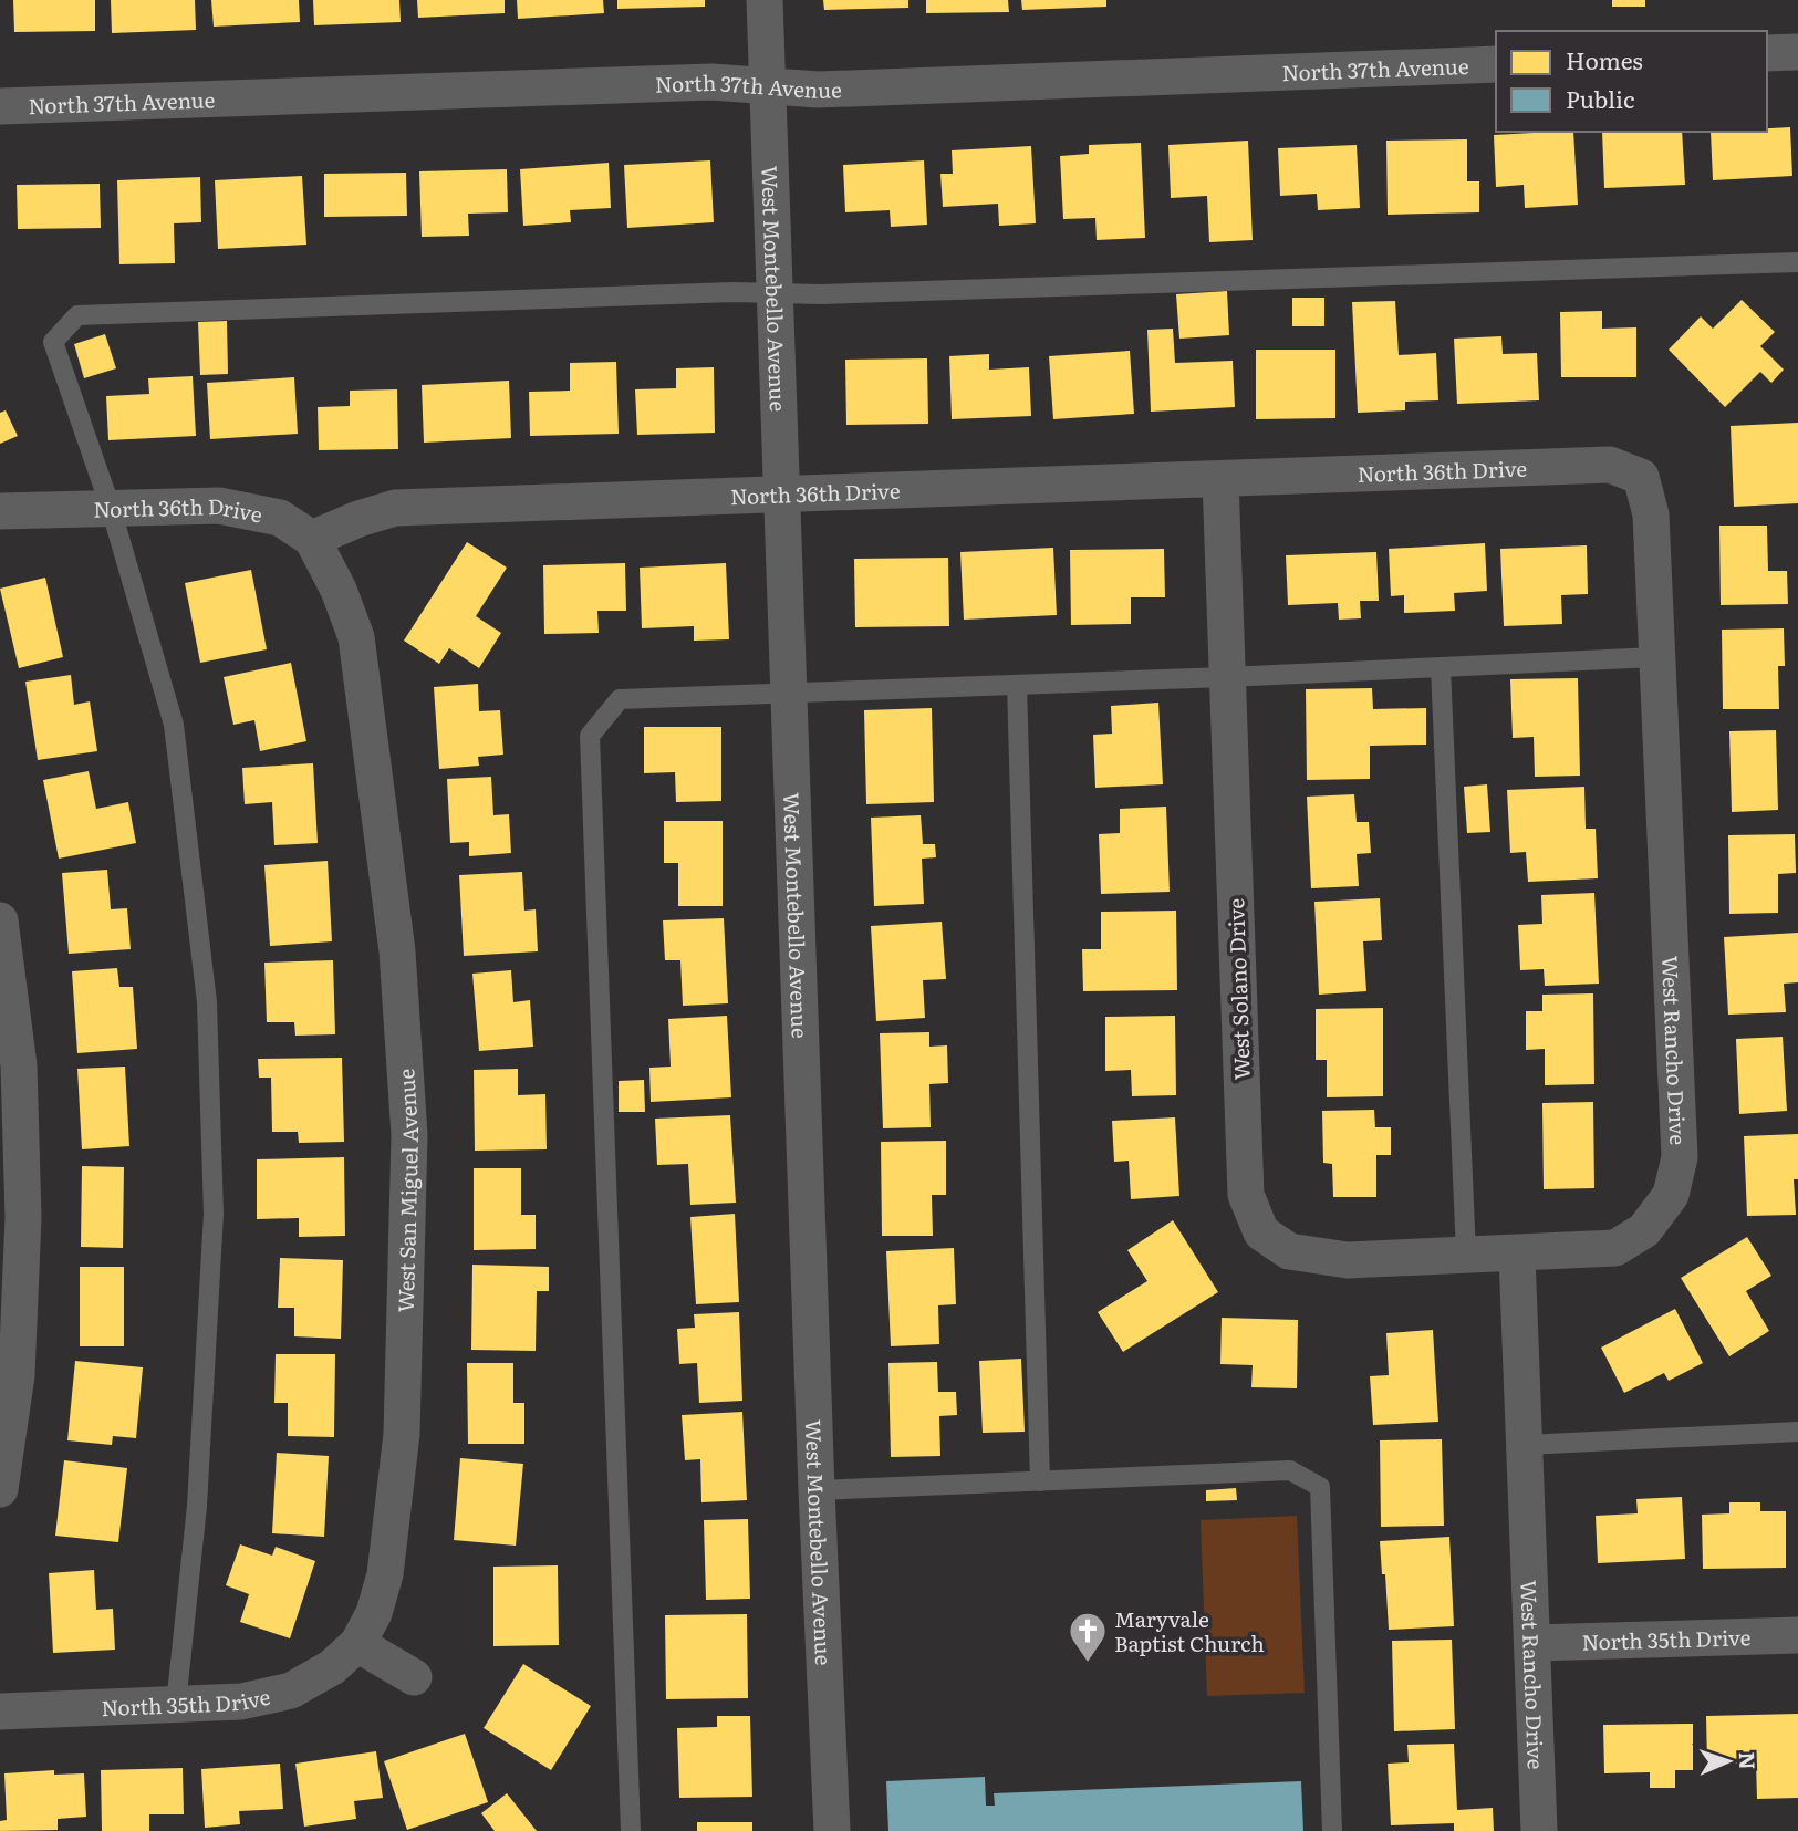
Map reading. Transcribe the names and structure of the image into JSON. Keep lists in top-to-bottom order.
{
  "streets": {
    "street": [
      "North 37th Avenue",
      "West Montebello Avenue",
      "North 36th Drive",
      "West Solano Drive",
      "West Rancho Drive",
      "West San Miguel Avenue",
      "North 35th Drive"
    ]
  },
  "crossings": [
    ["North 37th Avenue", "West Montebello Avenue"],
    ["West Montebello Avenue", "North 36th Drive"],
    ["North 36th Drive", "West Solano Drive"],
    ["North 36th Drive", "West Rancho Drive"],
    ["North 36th Drive", "West San Miguel Avenue"],
    ["West Solano Drive", "West Rancho Drive"],
    ["West Rancho Drive", "North 35th Drive"],
    ["West San Miguel Avenue", "North 35th Drive"]
  ],
  "places": {
    "church": ["Maryvale Baptist Church"]
  },
  "legend": ["Homes", "Public"],
  "north": "right"
}
